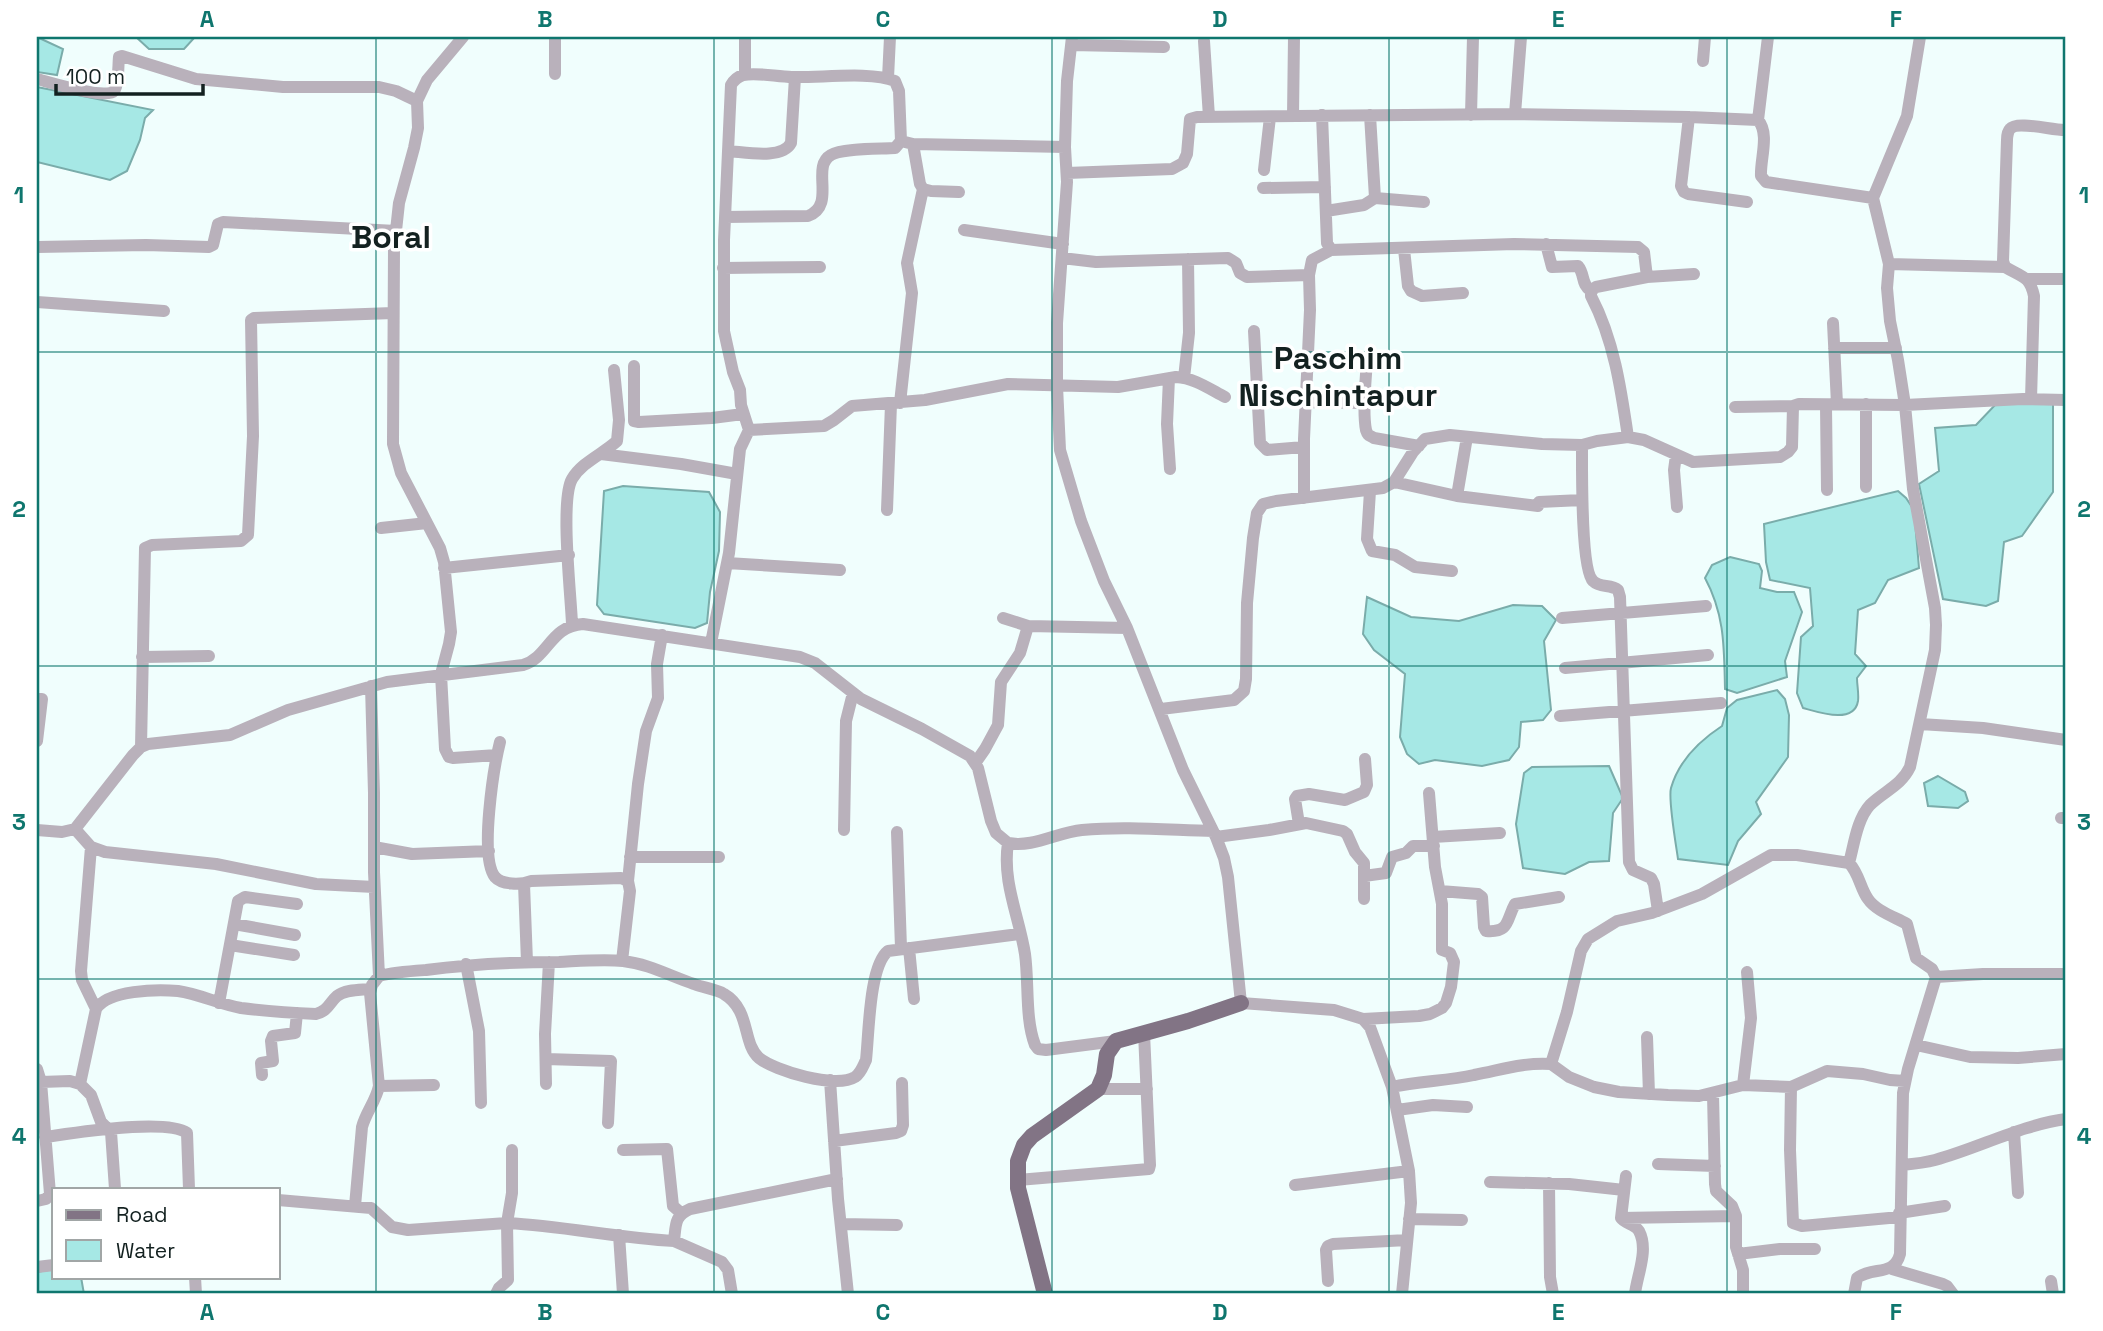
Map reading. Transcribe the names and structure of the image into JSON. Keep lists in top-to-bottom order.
{
  "districts": ["Boral", "Paschim Nischintapur"],
  "legend": ["Road", "Water"],
  "scale_bar": "100 m",
  "grid": {
    "columns": [
      "A",
      "B",
      "C",
      "D",
      "E",
      "F"
    ],
    "rows": [
      "1",
      "2",
      "3",
      "4"
    ]
  }
}
